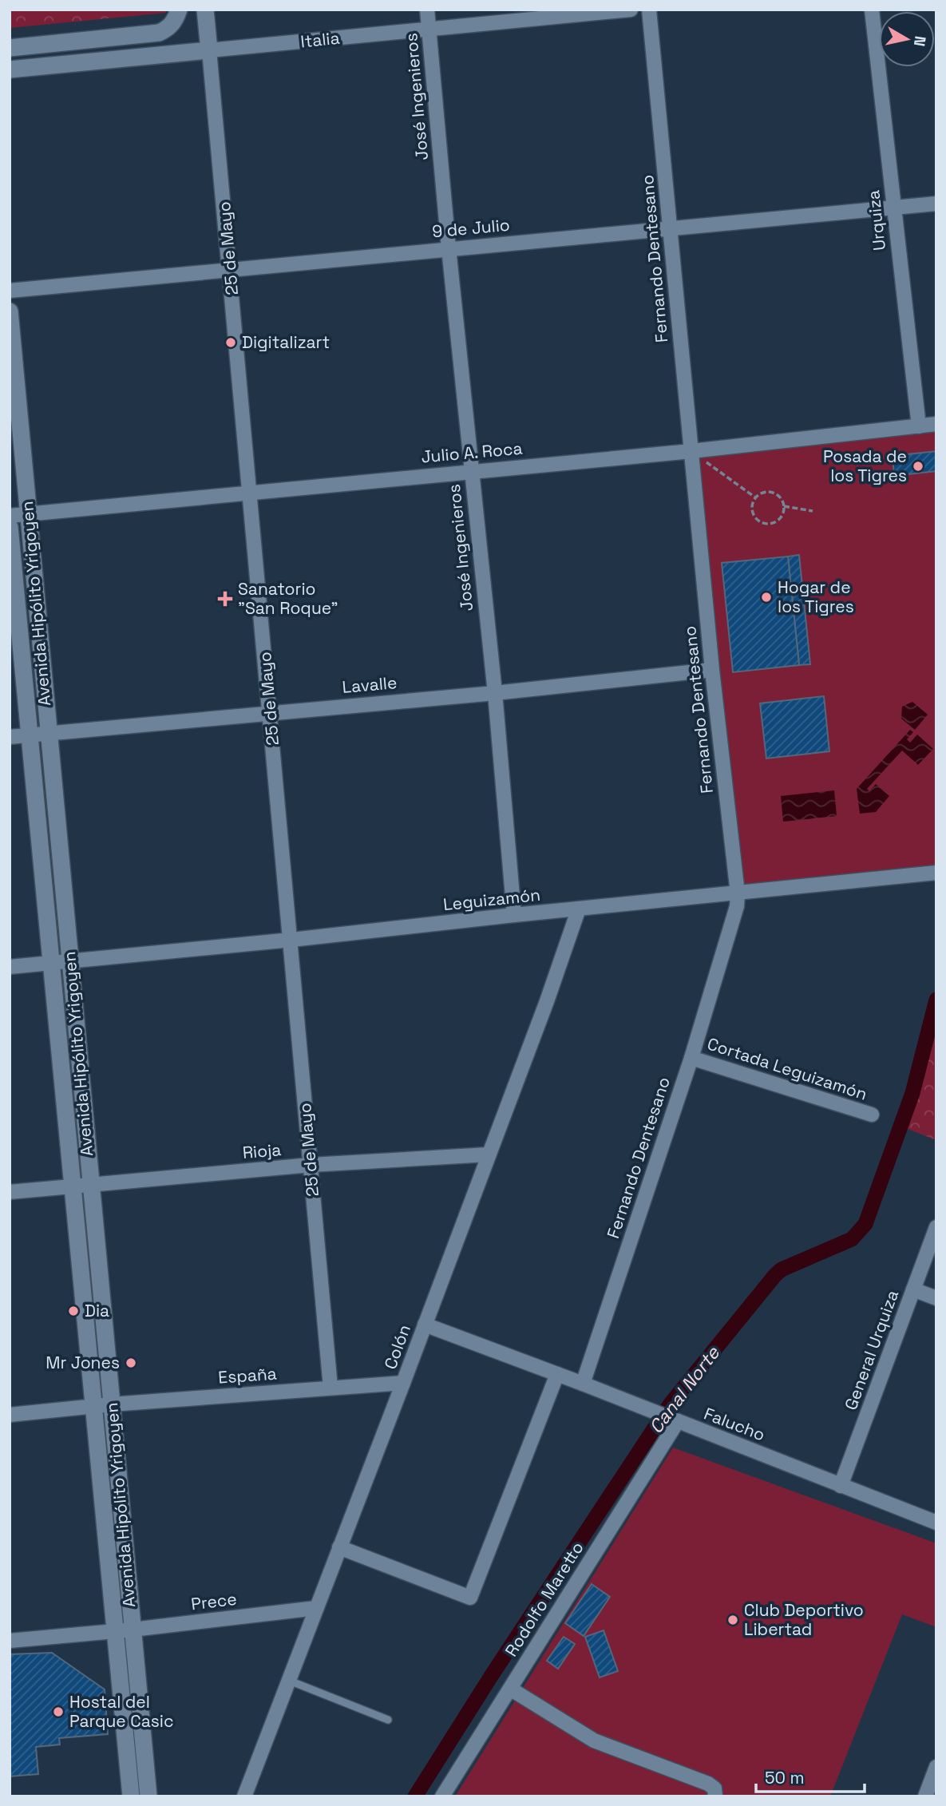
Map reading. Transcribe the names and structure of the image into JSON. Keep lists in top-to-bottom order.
{
  "streets": {
    "street": [
      "Italia",
      "José Ingenieros",
      "Urquiza",
      "9 de Julio",
      "25 de Mayo",
      "Fernando Dentesano",
      "Julio A. Roca",
      "Avenida Hipólito Yrigoyen",
      "Lavalle",
      "Leguizamón",
      "Cortada Leguizamón",
      "Rioja",
      "Colón",
      "General Urquiza",
      "España",
      "Falucho",
      "Rodolfo Maretto",
      "Prece"
    ]
  },
  "crossings": [
    ["Italia", "José Ingenieros"],
    ["Italia", "25 de Mayo"],
    ["José Ingenieros", "9 de Julio"],
    ["José Ingenieros", "Julio A. Roca"],
    ["José Ingenieros", "Lavalle"],
    ["José Ingenieros", "Leguizamón"],
    ["Urquiza", "9 de Julio"],
    ["Urquiza", "Julio A. Roca"],
    ["9 de Julio", "25 de Mayo"],
    ["9 de Julio", "Fernando Dentesano"],
    ["25 de Mayo", "Julio A. Roca"],
    ["25 de Mayo", "Lavalle"],
    ["25 de Mayo", "Leguizamón"],
    ["25 de Mayo", "Rioja"],
    ["25 de Mayo", "España"],
    ["Fernando Dentesano", "Julio A. Roca"],
    ["Fernando Dentesano", "Lavalle"],
    ["Fernando Dentesano", "Leguizamón"],
    ["Fernando Dentesano", "Cortada Leguizamón"],
    ["Fernando Dentesano", "Falucho"],
    ["Julio A. Roca", "Avenida Hipólito Yrigoyen"],
    ["Avenida Hipólito Yrigoyen", "Lavalle"],
    ["Avenida Hipólito Yrigoyen", "Leguizamón"],
    ["Avenida Hipólito Yrigoyen", "Rioja"],
    ["Avenida Hipólito Yrigoyen", "España"],
    ["Avenida Hipólito Yrigoyen", "Prece"],
    ["Leguizamón", "Colón"],
    ["Rioja", "Colón"],
    ["Colón", "España"],
    ["Colón", "Falucho"],
    ["Colón", "Prece"],
    ["General Urquiza", "Falucho"],
    ["Falucho", "Rodolfo Maretto"]
  ],
  "water": ["Canal Norte"],
  "places": {
    "other": [
      "Digitalizart",
      "Posada de los Tigres",
      "Hogar de los Tigres",
      "Dia",
      "Mr Jones",
      "Club Deportivo Libertad",
      "Hostal del Parque Casic"
    ],
    "health": ["Sanatorio \"San Roque\""]
  },
  "scale_bar": "50 m",
  "north": "right"
}
